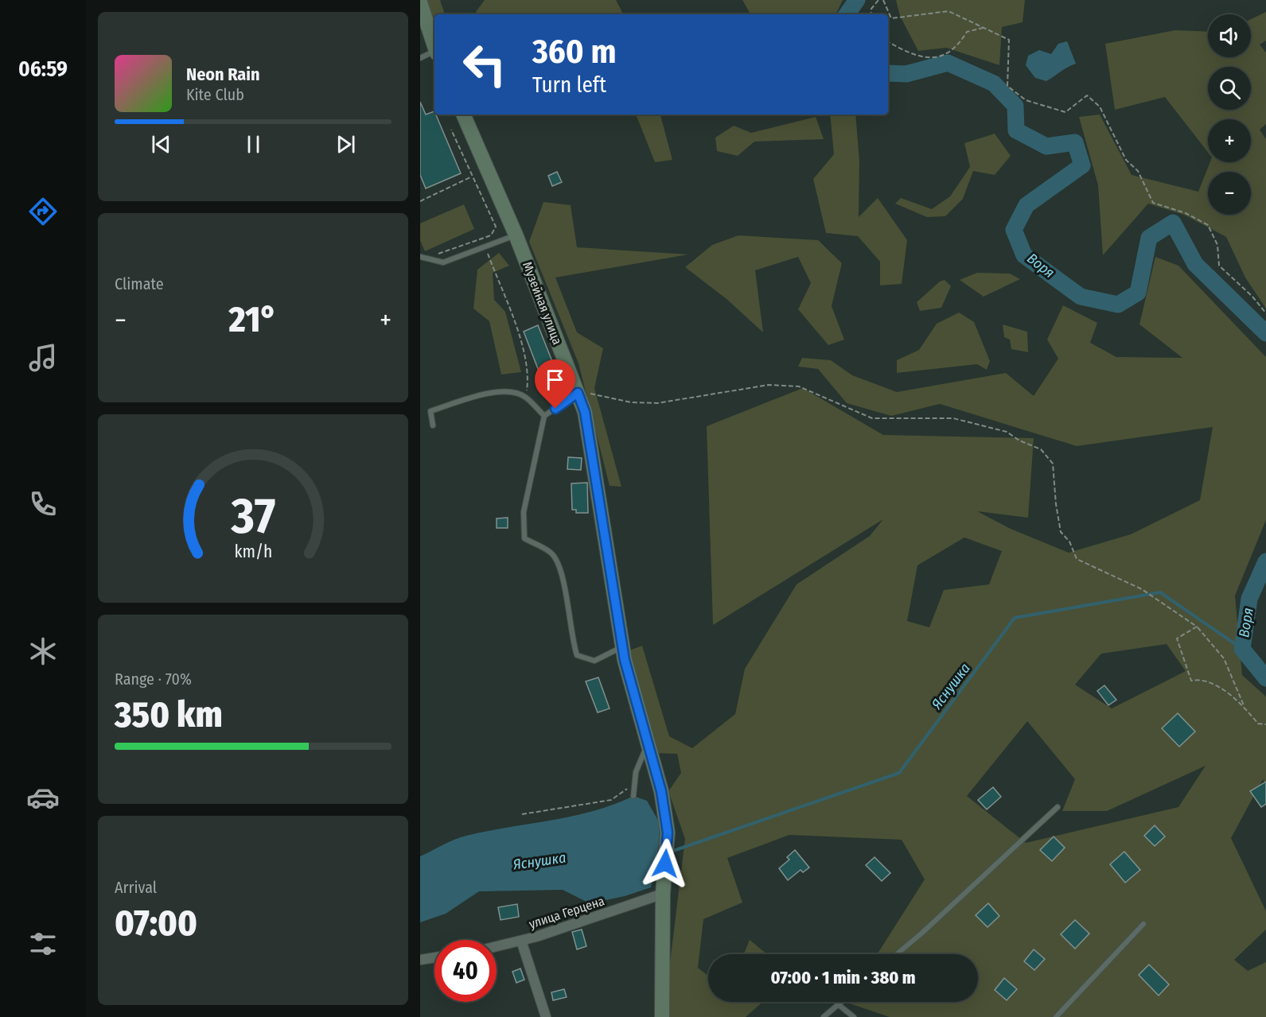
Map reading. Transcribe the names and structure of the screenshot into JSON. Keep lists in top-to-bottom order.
{
  "streets": {
    "street": ["Музейная улица", "улица Герцена"]
  },
  "crossings": [
    ["Музейная улица", "улица Герцена"]
  ],
  "water": ["Воря", "Яснушка"],
  "page": {
    "tabs": "06:59",
    "map_buttons": ["+", "−"],
    "turn": ["360 m", "Turn left"],
    "song": ["Neon Rain", "Kite Club"],
    "tile": [
      "Climate",
      ["Range · 70%", "350 km"],
      ["Arrival", "07:00"]
    ],
    "heat": ["−", "21°", "+"],
    "limit": "40",
    "trip": "07:00 · 1 min · 380 m",
    "gauge": ["37", "km/h"]
  }
}
